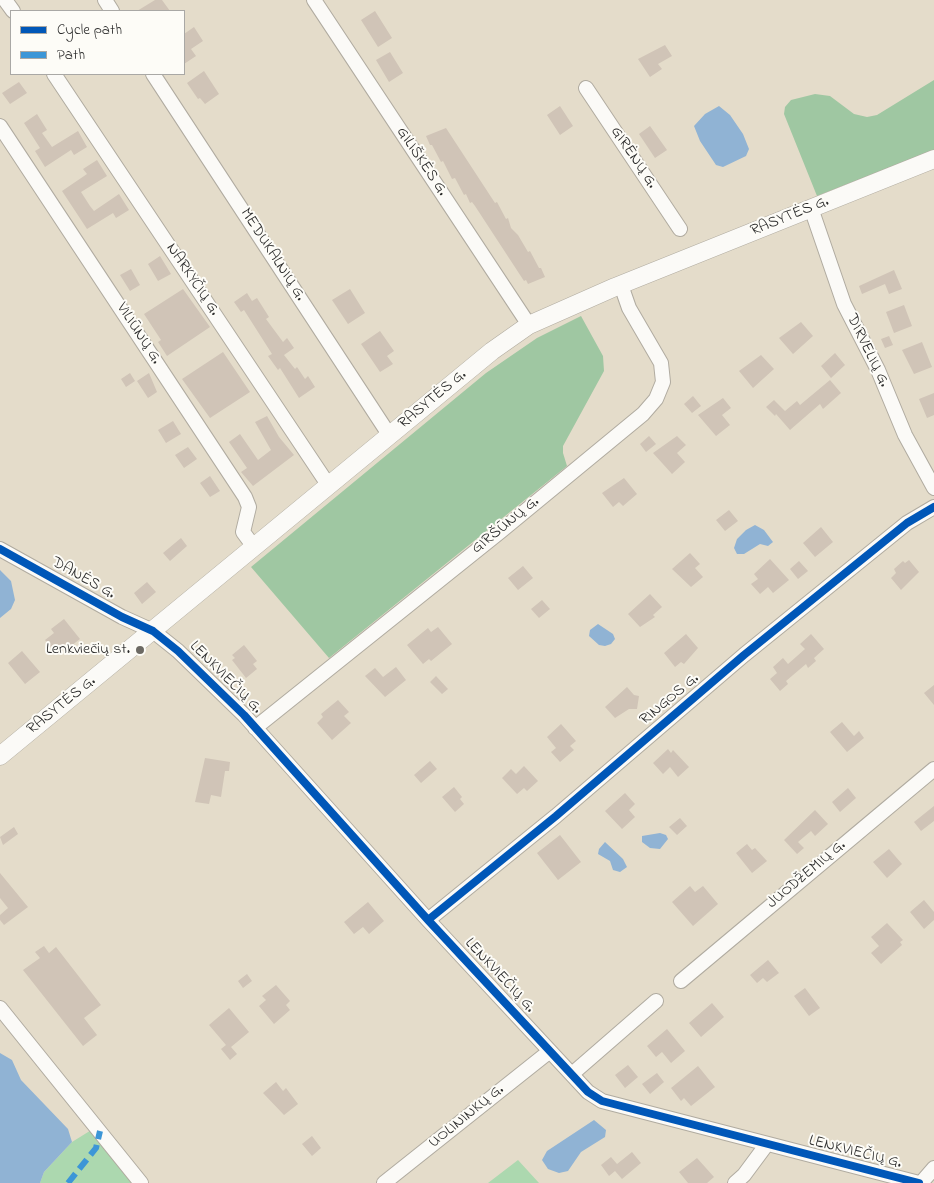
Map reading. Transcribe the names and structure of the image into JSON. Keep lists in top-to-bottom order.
{
  "streets": {
    "main road": ["RASYTĖS G."],
    "street": [
      "GIRĖNŲ G.",
      "GILIŠKĖS G.",
      "MEDUKALNIŲ G.",
      "NARKYČIŲ G.",
      "VILIŪNŲ G.",
      "DIRVELIŲ G.",
      "GIRŠŪNŲ G.",
      "DANĖS G.",
      "LENKVIEČIŲ G.",
      "RINGOS G.",
      "JUODŽEMIŲ G.",
      "UOLININKŲ G."
    ]
  },
  "crossings": [
    ["GILIŠKĖS G.", "RASYTĖS G."],
    ["RASYTĖS G.", "MEDUKALNIŲ G."],
    ["RASYTĖS G.", "NARKYČIŲ G."],
    ["RASYTĖS G.", "VILIŪNŲ G."],
    ["RASYTĖS G.", "DIRVELIŲ G."],
    ["RASYTĖS G.", "GIRŠŪNŲ G."],
    ["RASYTĖS G.", "DANĖS G."],
    ["RASYTĖS G.", "LENKVIEČIŲ G."],
    ["GIRŠŪNŲ G.", "LENKVIEČIŲ G."],
    ["DANĖS G.", "LENKVIEČIŲ G."],
    ["LENKVIEČIŲ G.", "RINGOS G."],
    ["LENKVIEČIŲ G.", "UOLININKŲ G."]
  ],
  "places": ["Lenkviečių st."],
  "legend": ["Cycle path", "Path"]
}
